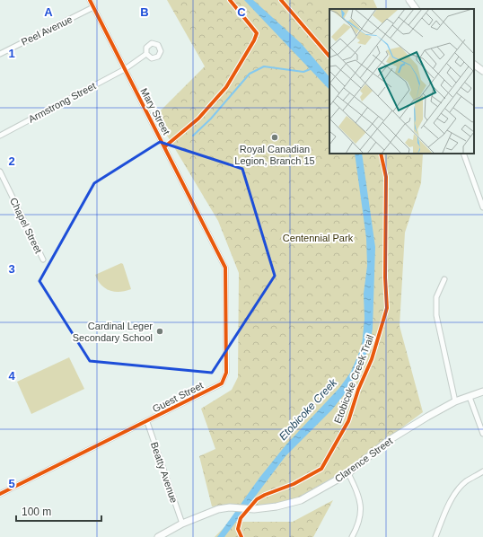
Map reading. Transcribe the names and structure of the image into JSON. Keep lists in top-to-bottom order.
{
  "streets": {
    "street": [
      "Peel Avenue",
      "Armstrong Street",
      "Mary Street",
      "Chapel Street",
      "Guest Street",
      "Clarence Street",
      "Beatty Avenue"
    ],
    "cycle path": ["Etobicoke Creek Trail"]
  },
  "crossings": [
    ["Peel Avenue", "Mary Street"],
    ["Armstrong Street", "Mary Street"],
    ["Mary Street", "Guest Street"],
    ["Guest Street", "Beatty Avenue"],
    ["Clarence Street", "Beatty Avenue"]
  ],
  "water": ["Etobicoke Creek"],
  "parks": ["Centennial Park"],
  "places": ["Royal Canadian Legion, Branch 15", "Cardinal Leger Secondary School"],
  "scale_bar": "100 m",
  "grid": {
    "columns": ["A", "B", "C"],
    "rows": [
      "1",
      "2",
      "3",
      "4",
      "5"
    ]
  }
}
